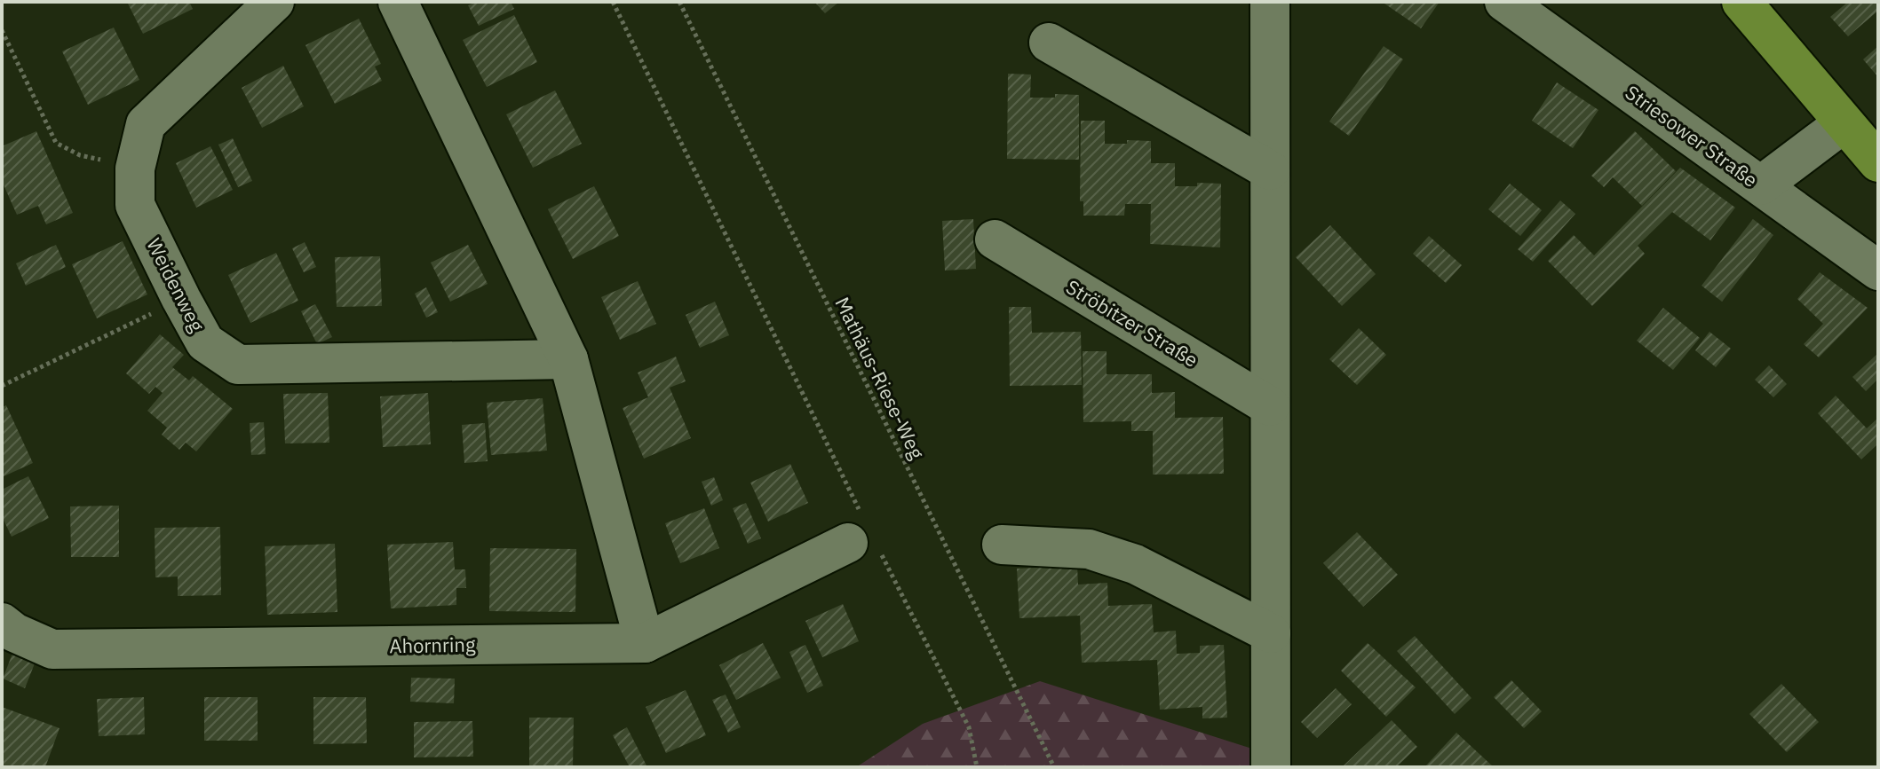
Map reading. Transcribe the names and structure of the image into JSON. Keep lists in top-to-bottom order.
{
  "streets": {
    "street": [
      "Striesower Straße",
      "Weidenweg",
      "Ströbitzer Straße",
      "Ahornring"
    ],
    "path": ["Mathäus-Riese-Weg"]
  }
}
